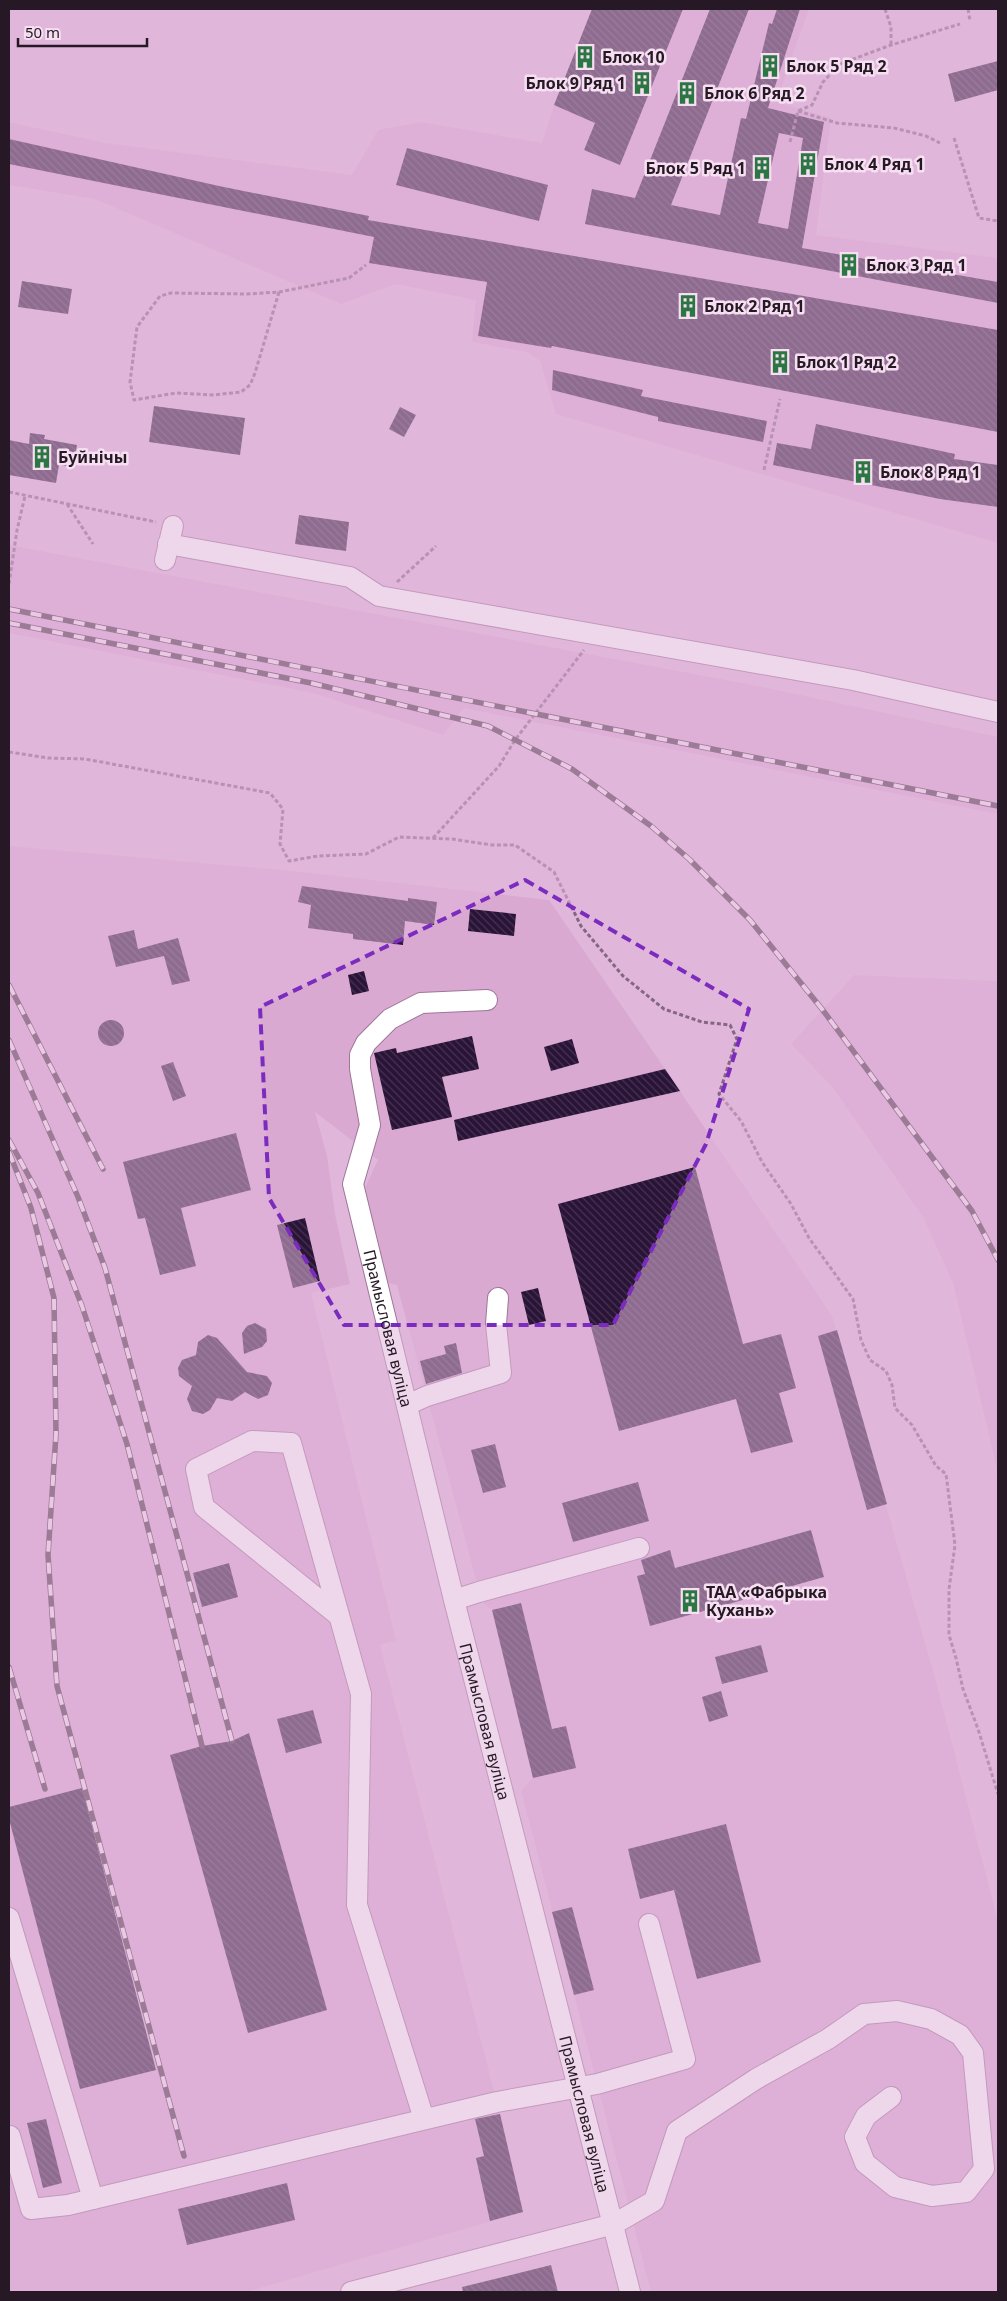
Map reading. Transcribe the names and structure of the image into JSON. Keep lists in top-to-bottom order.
{
  "streets": {
    "street": ["Прамысловая вуліца"]
  },
  "places": {
    "building": [
      "Блок 10",
      "Блок 5 Ряд 2",
      "Блок 9 Ряд 1",
      "Блок 6 Ряд 2",
      "Блок 4 Ряд 1",
      "Блок 5 Ряд 1",
      "Блок 3 Ряд 1",
      "Блок 2 Ряд 1",
      "Блок 1 Ряд 2",
      "Буйнічы",
      "Блок 8 Ряд 1",
      "ТАА «Фабрыка Кухань»"
    ]
  },
  "scale_bar": "50 m"
}
